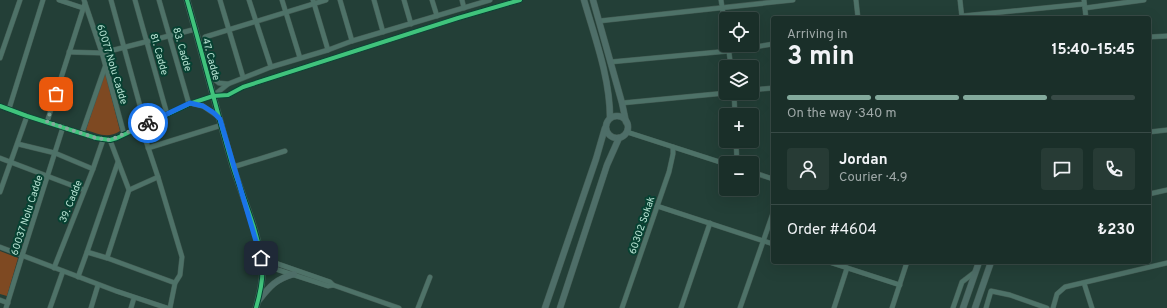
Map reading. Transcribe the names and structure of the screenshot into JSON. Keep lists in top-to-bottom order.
{
  "streets": {
    "main road": ["47. Cadde"],
    "street": [
      "83. Cadde",
      "81. Cadde",
      "60077 Nolu Cadde",
      "39. Cadde",
      "60037 Nolu Cadde",
      "60302 Sokak"
    ]
  },
  "page": {
    "map_buttons": ["+", "−"],
    "heading": ["3 min", "Arriving in", "15:40–15:45"],
    "panel": [
      "Jordan",
      "Courier · 4.9",
      "Order #4604",
      "₺230"
    ],
    "bar": "On the way · 340 m"
  }
}
